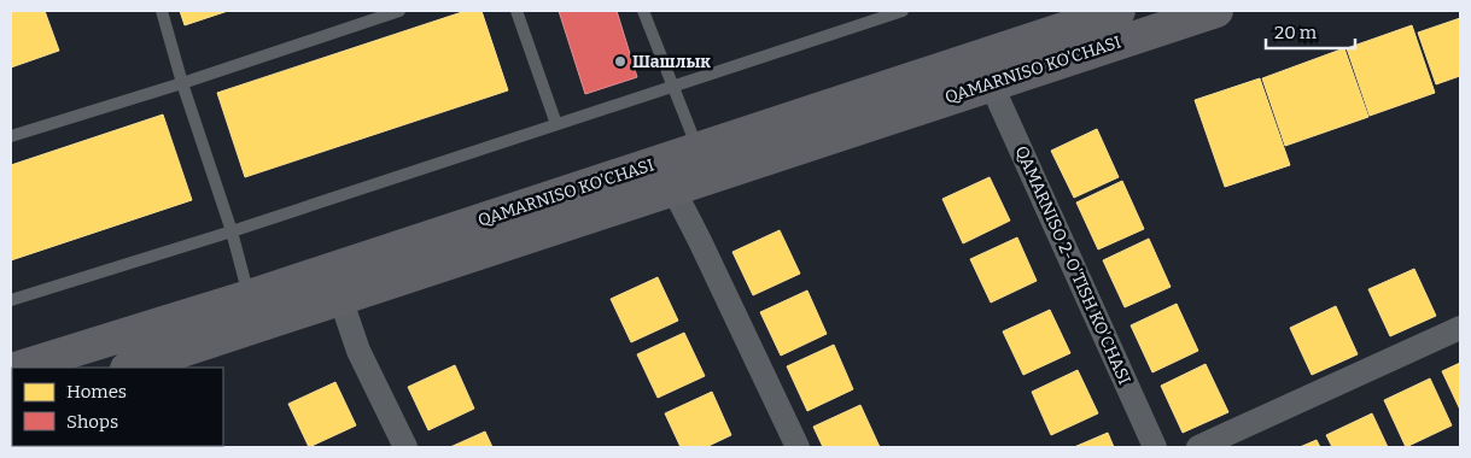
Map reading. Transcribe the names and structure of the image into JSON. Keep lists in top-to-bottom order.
{
  "streets": {
    "main road": ["QAMARNISO KO'CHASI"],
    "street": ["QAMARNISO 2-O'TISH KO'CHASI"]
  },
  "crossings": [
    ["QAMARNISO KO'CHASI", "QAMARNISO 2-O'TISH KO'CHASI"]
  ],
  "places": ["Шашлык"],
  "legend": ["Homes", "Shops"],
  "scale_bar": "20 m"
}
